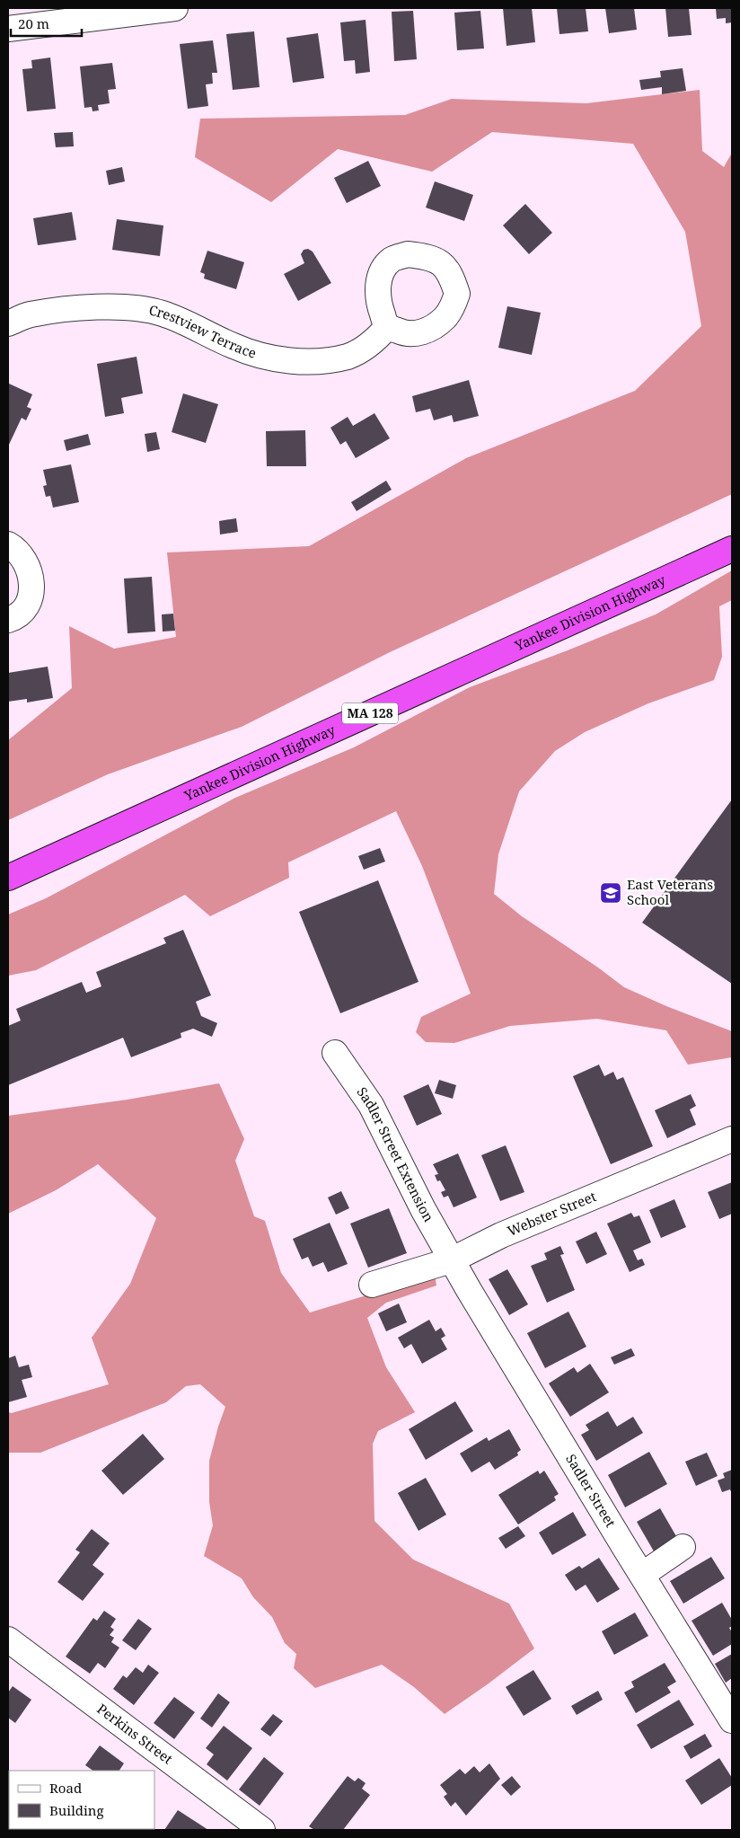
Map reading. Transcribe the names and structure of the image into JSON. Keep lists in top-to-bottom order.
{
  "streets": {
    "highway": ["Yankee Division Highway", "MA 128"],
    "street": [
      "Crestview Terrace",
      "Sadler Street Extension",
      "Webster Street",
      "Sadler Street",
      "Perkins Street"
    ]
  },
  "crossings": [
    ["Sadler Street Extension", "Webster Street"],
    ["Sadler Street Extension", "Sadler Street"],
    ["Webster Street", "Sadler Street"]
  ],
  "places": {
    "school or university": ["East Veterans School"]
  },
  "legend": ["Road", "Building"],
  "scale_bar": "20 m"
}
